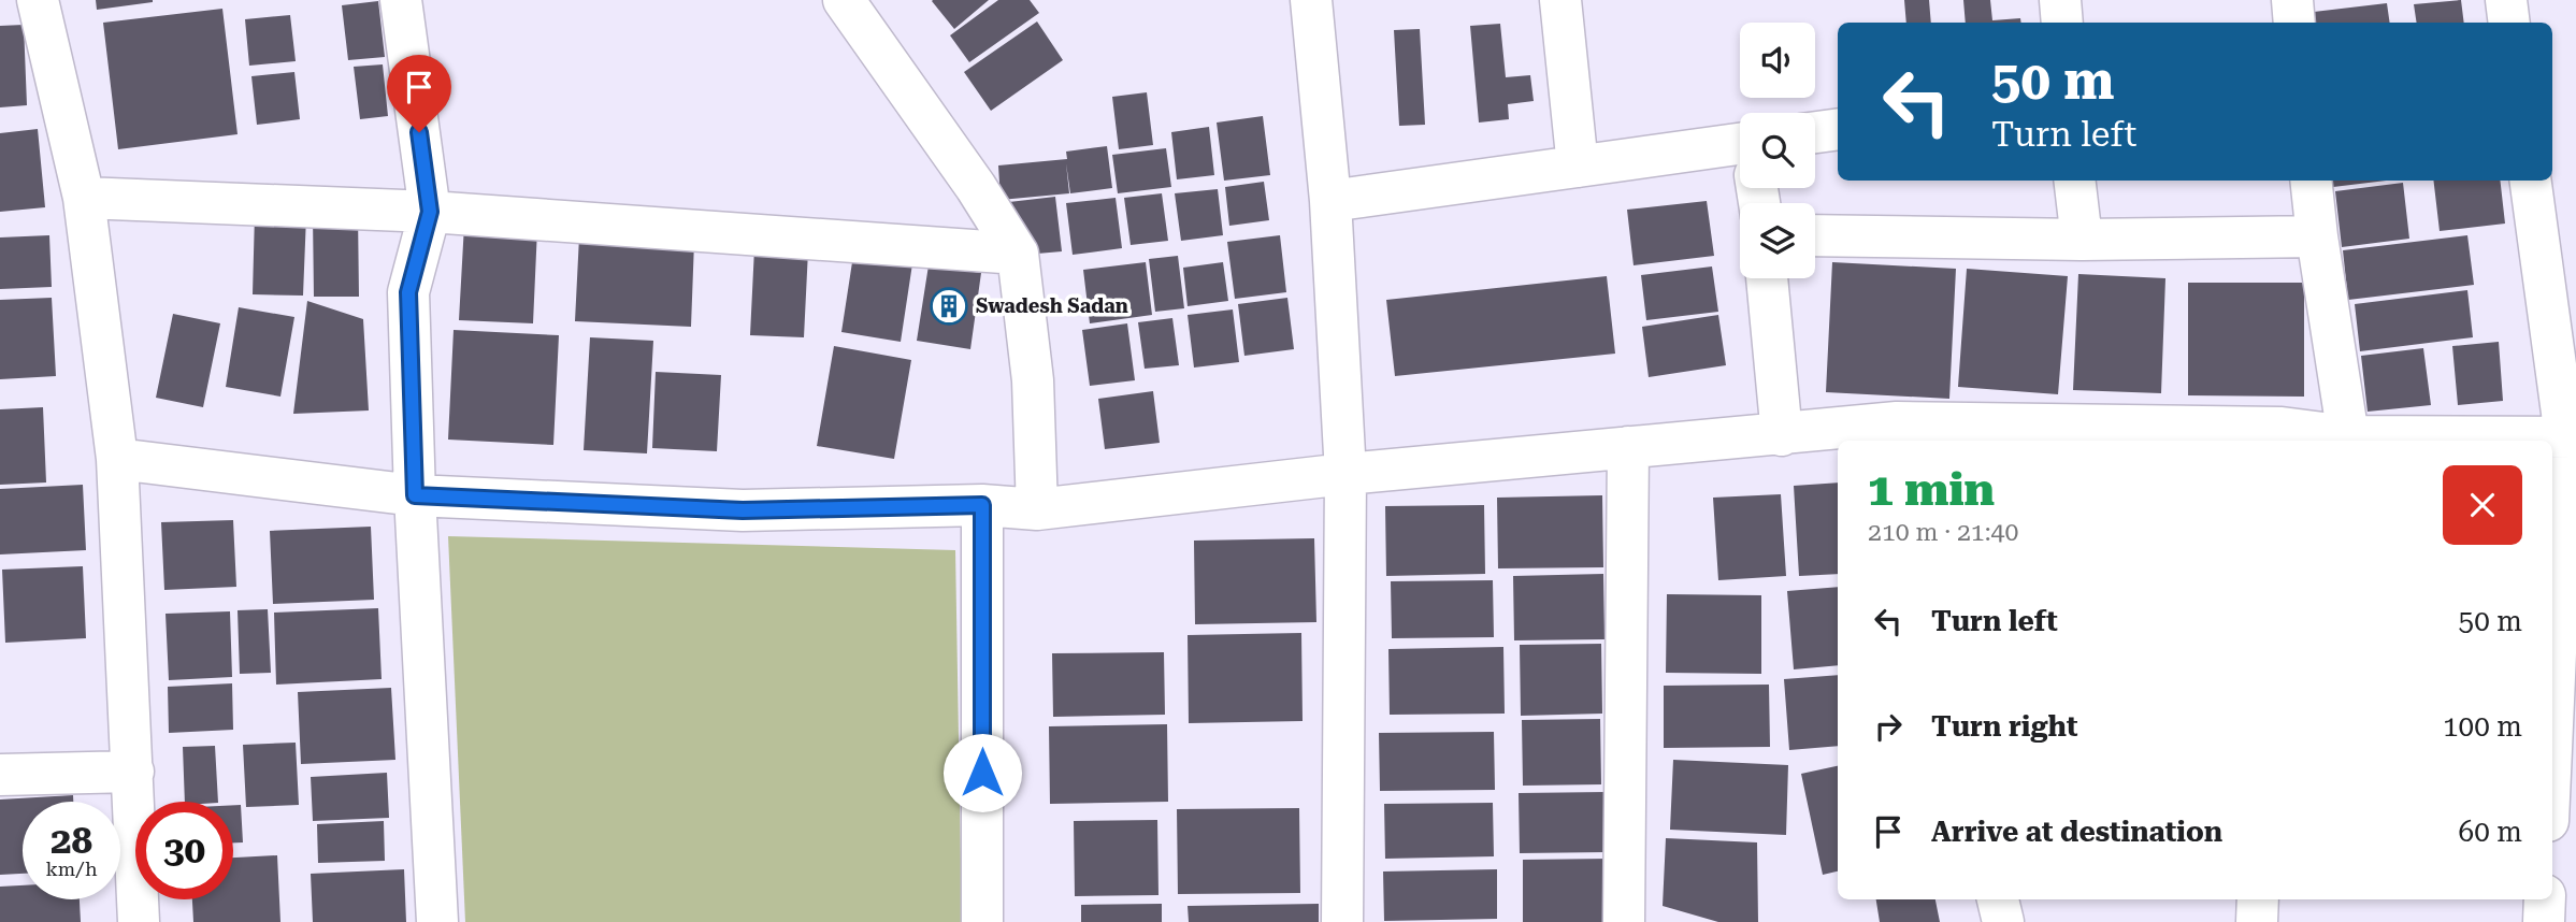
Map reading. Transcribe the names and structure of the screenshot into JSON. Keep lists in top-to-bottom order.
{
  "places": {
    "building": ["Swadesh Sadan"]
  },
  "page": {
    "turn": ["50 m", "Turn left"],
    "heading": ["1 min", "210 m · 21:40"],
    "list": [
      {
        "name": "Turn left",
        "value": "50 m"
      },
      {
        "name": "Turn right",
        "value": "100 m"
      },
      {
        "name": "Arrive at destination",
        "value": "60 m"
      }
    ],
    "speed": "28 km/h",
    "limit": "30"
  }
}
